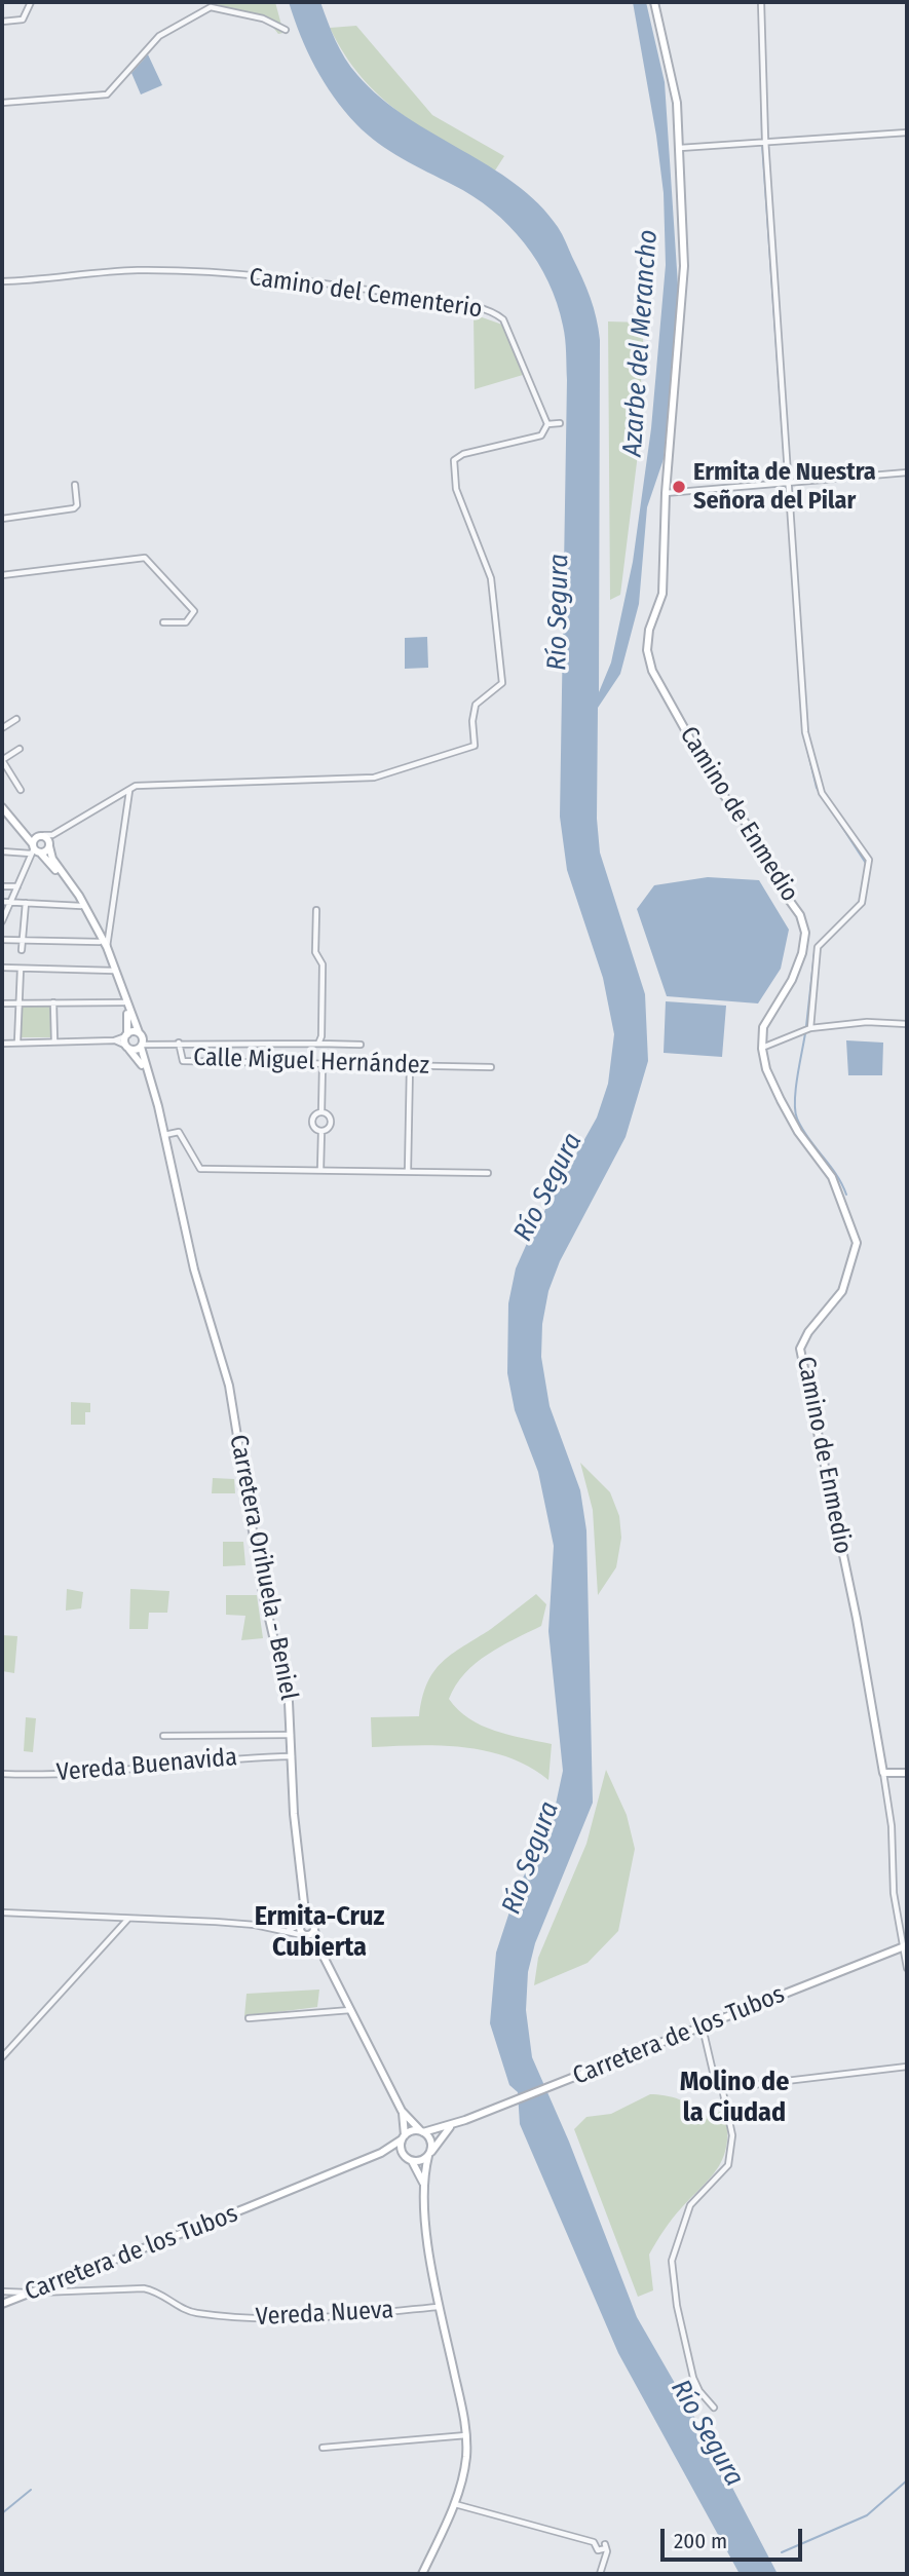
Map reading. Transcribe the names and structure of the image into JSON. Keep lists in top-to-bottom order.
{
  "streets": {
    "main road": ["Camino de Enmedio", "Carretera Orihuela - Beniel", "Carretera de los Tubos"],
    "street": [
      "Camino del Cementerio",
      "Calle Miguel Hernández",
      "Vereda Buenavida",
      "Vereda Nueva"
    ]
  },
  "crossings": [
    ["Camino de Enmedio", "Carretera de los Tubos"],
    ["Calle Miguel Hernández", "Carretera Orihuela - Beniel"],
    ["Carretera Orihuela - Beniel", "Vereda Buenavida"],
    ["Carretera de los Tubos", "Vereda Nueva"]
  ],
  "districts": ["Ermita-Cruz Cubierta", "Molino de la Ciudad"],
  "water": ["Azarbe del Merancho", "Río Segura"],
  "places": ["Ermita de Nuestra Señora del Pilar"],
  "scale_bar": "200 m"
}
